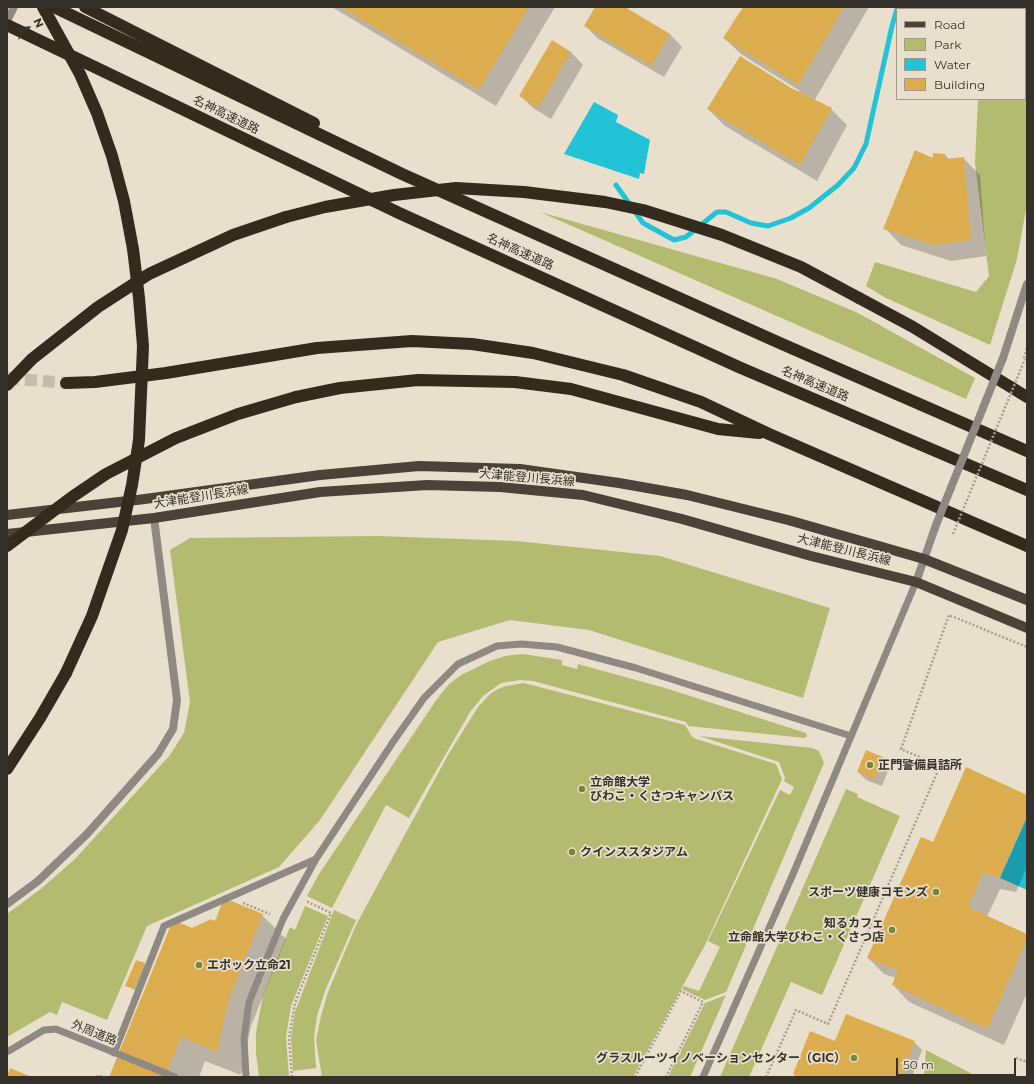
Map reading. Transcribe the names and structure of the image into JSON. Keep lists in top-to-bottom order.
{
  "streets": {
    "highway": ["名神高速道路"],
    "main road": ["大津能登川長浜線"],
    "lane": ["外周道路"]
  },
  "places": [
    "正門警備員詰所",
    "立命館大学 びわこ・くさつキャンパス",
    "クインススタジアム",
    "スポーツ健康コモンズ",
    "知るカフェ 立命館大学びわこ・くさつ店",
    "エポック立命21",
    "グラスルーツイノベーションセンター（GIC）"
  ],
  "legend": [
    "Road",
    "Park",
    "Water",
    "Building"
  ],
  "scale_bar": "50 m",
  "north": "top right"
}
